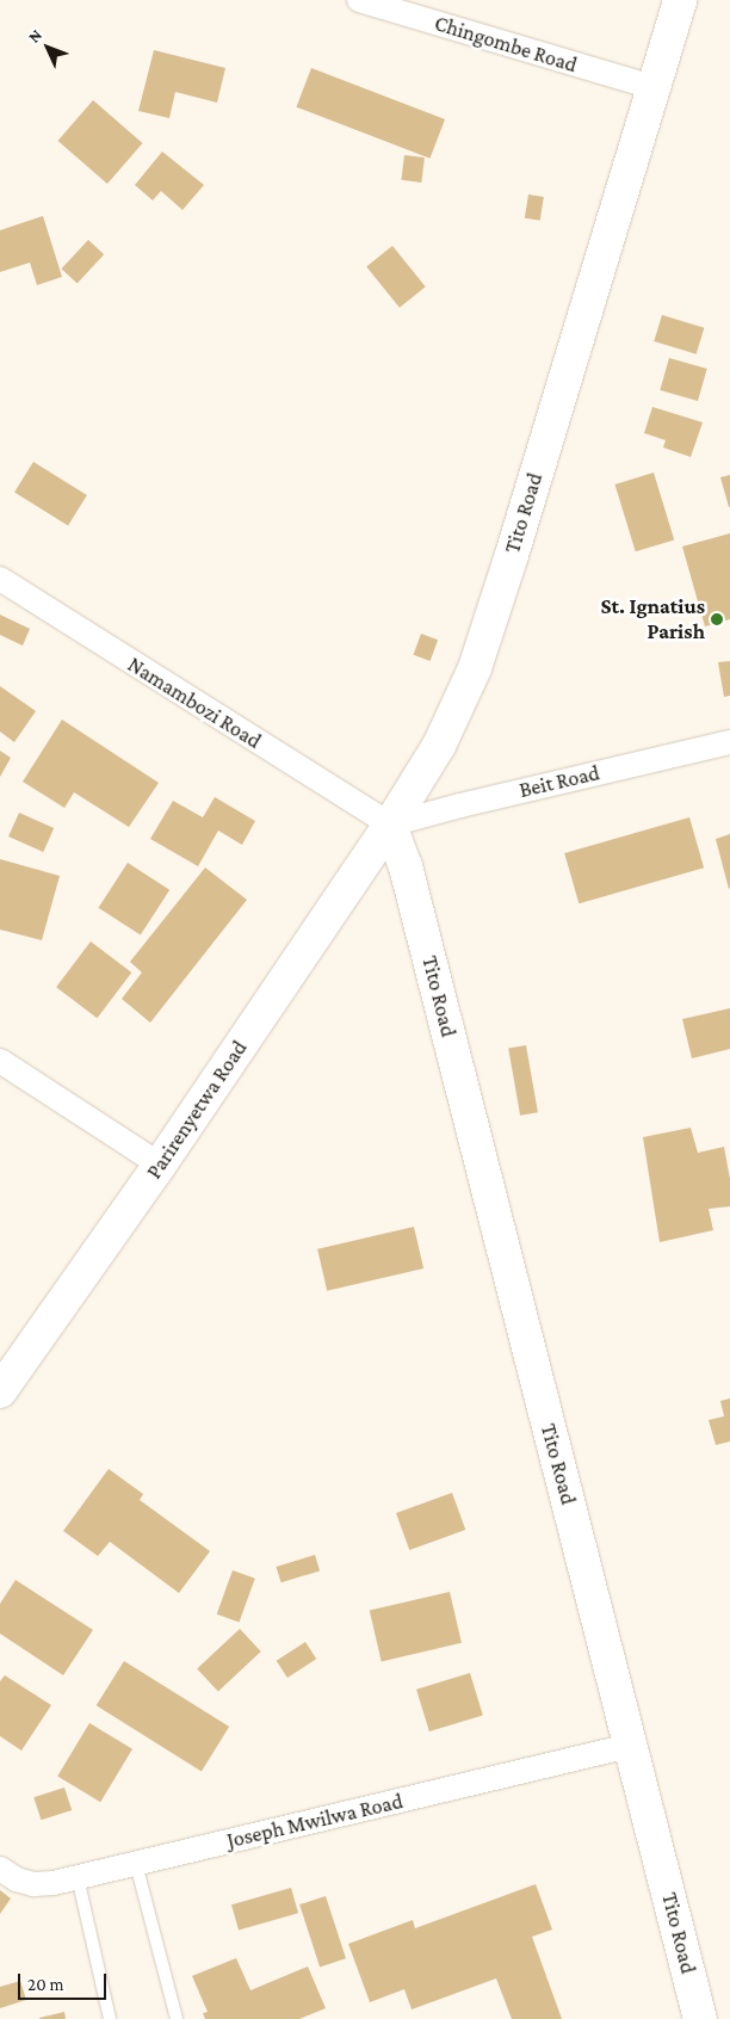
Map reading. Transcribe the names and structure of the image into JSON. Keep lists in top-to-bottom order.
{
  "streets": {
    "main road": ["Tito Road", "Parirenyetwa Road"],
    "street": [
      "Chingombe Road",
      "Namambozi Road",
      "Beit Road",
      "Joseph Mwilwa Road"
    ]
  },
  "crossings": [
    ["Chingombe Road", "Tito Road"],
    ["Tito Road", "Namambozi Road"],
    ["Tito Road", "Beit Road"],
    ["Tito Road", "Parirenyetwa Road"],
    ["Tito Road", "Joseph Mwilwa Road"],
    ["Namambozi Road", "Beit Road"],
    ["Namambozi Road", "Parirenyetwa Road"],
    ["Beit Road", "Parirenyetwa Road"]
  ],
  "places": ["St. Ignatius Parish"],
  "scale_bar": "20 m",
  "north": "top left"
}
